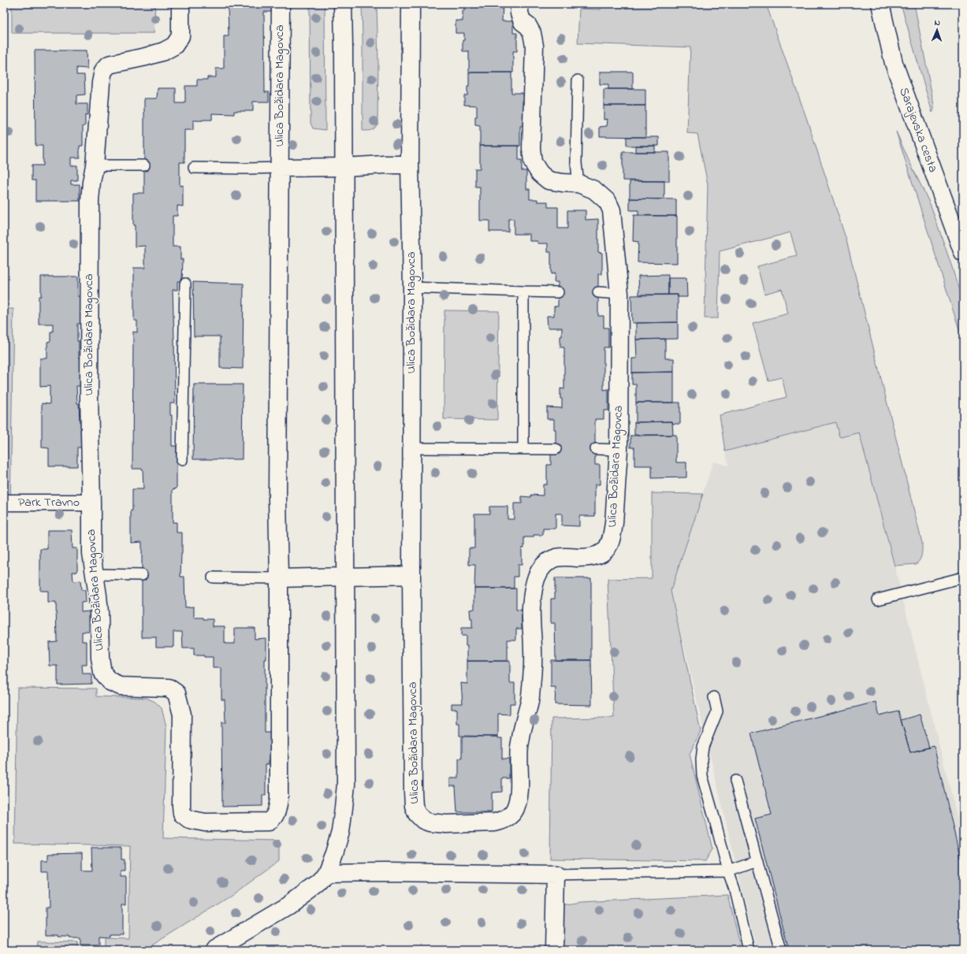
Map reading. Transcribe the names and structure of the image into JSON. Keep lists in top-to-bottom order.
{
  "streets": {
    "street": ["Ulica Božidara Magovca", "Sarajevska cesta", "Park Travno"]
  },
  "crossings": [
    ["Ulica Božidara Magovca", "Park Travno"]
  ],
  "north": "top"
}
